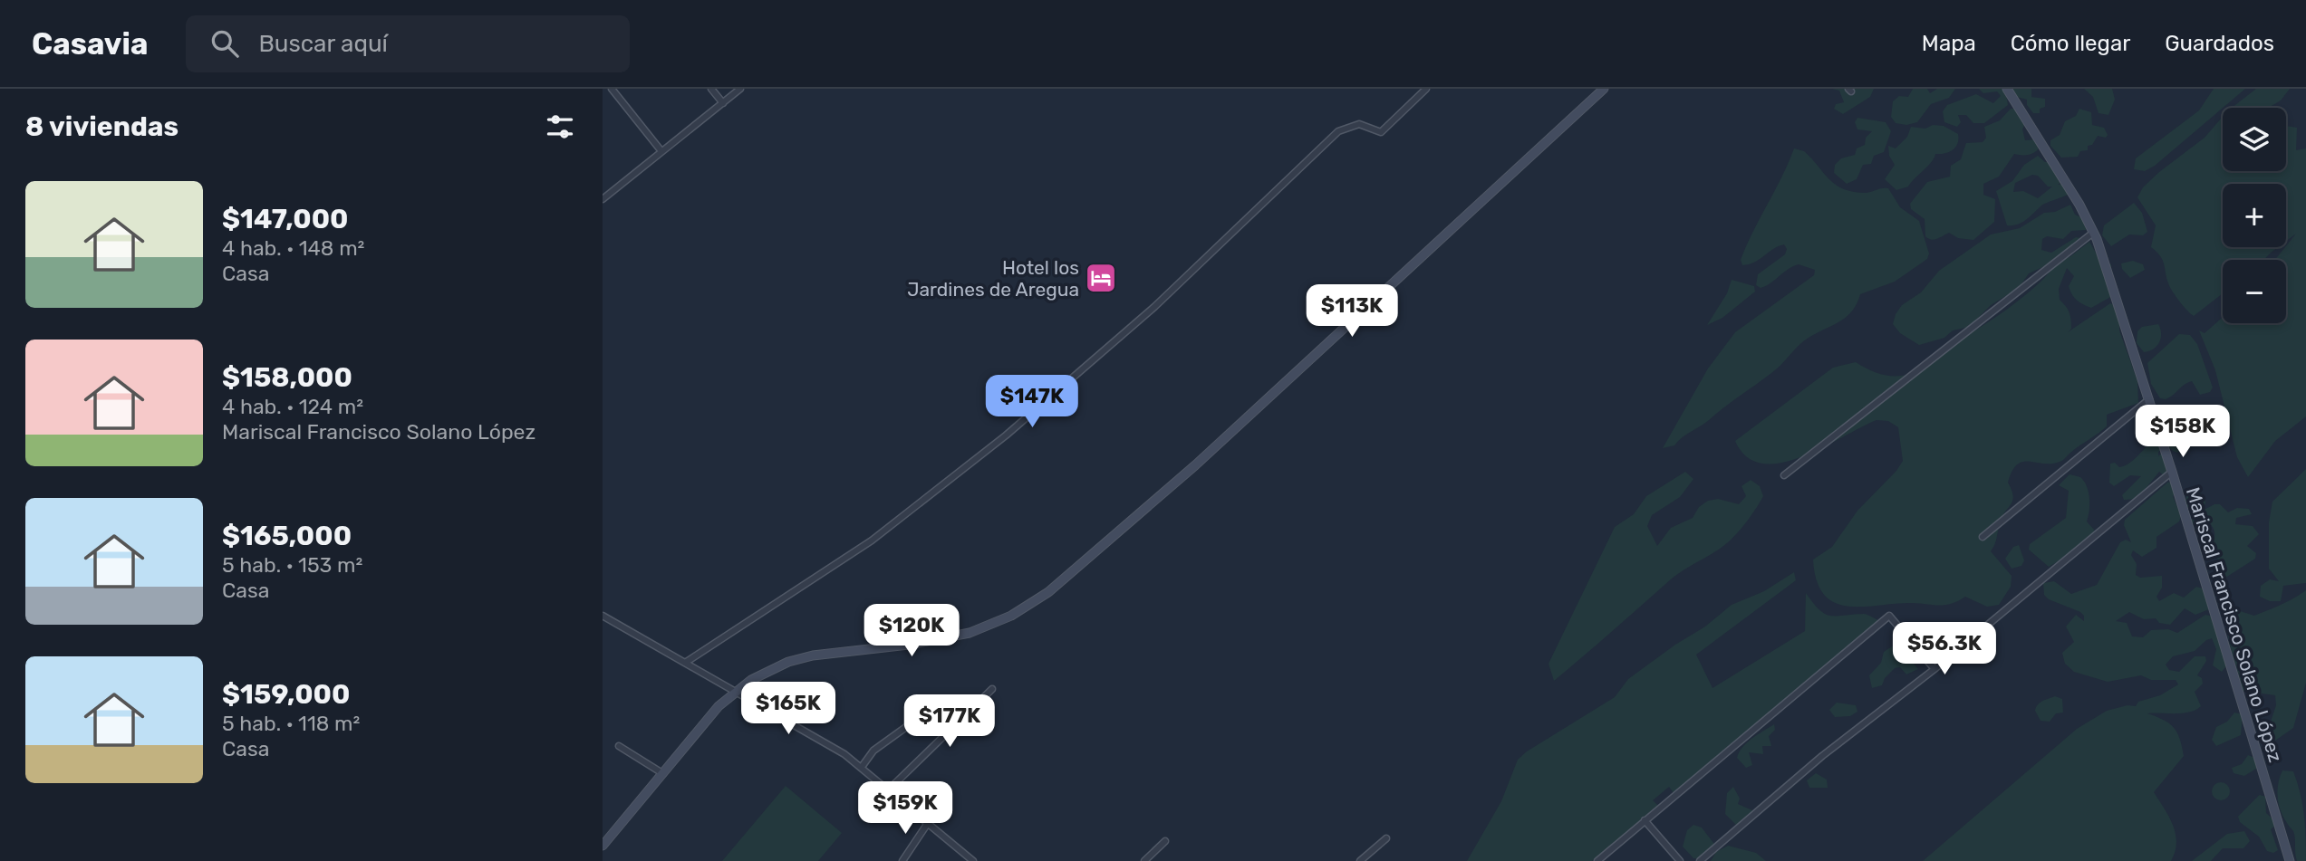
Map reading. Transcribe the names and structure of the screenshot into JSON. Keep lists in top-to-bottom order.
{
  "streets": {
    "street": ["Mariscal Francisco Solano López"]
  },
  "places": {
    "hotel": ["Hotel los Jardines de Aregua"]
  },
  "page": {
    "header": "Casavia",
    "search": "Buscar aquí",
    "nav": ["Mapa", "Cómo llegar", "Guardados"],
    "heading": "8 viviendas",
    "map_buttons": ["+", "−"],
    "list": [
      {
        "name": "$147,000",
        "note": "4 hab. · 148 m² · Casa"
      },
      {
        "name": "$158,000",
        "note": "4 hab. · 124 m² · Mariscal Francisco Solano López"
      },
      {
        "name": "$165,000",
        "note": "5 hab. · 153 m² · Casa"
      },
      {
        "name": "$159,000",
        "note": "5 hab. · 118 m² · Casa"
      }
    ],
    "price": [
      "$113K",
      "$147K",
      "$158K",
      "$120K",
      "$56.3K",
      "$165K",
      "$177K",
      "$159K"
    ]
  }
}
